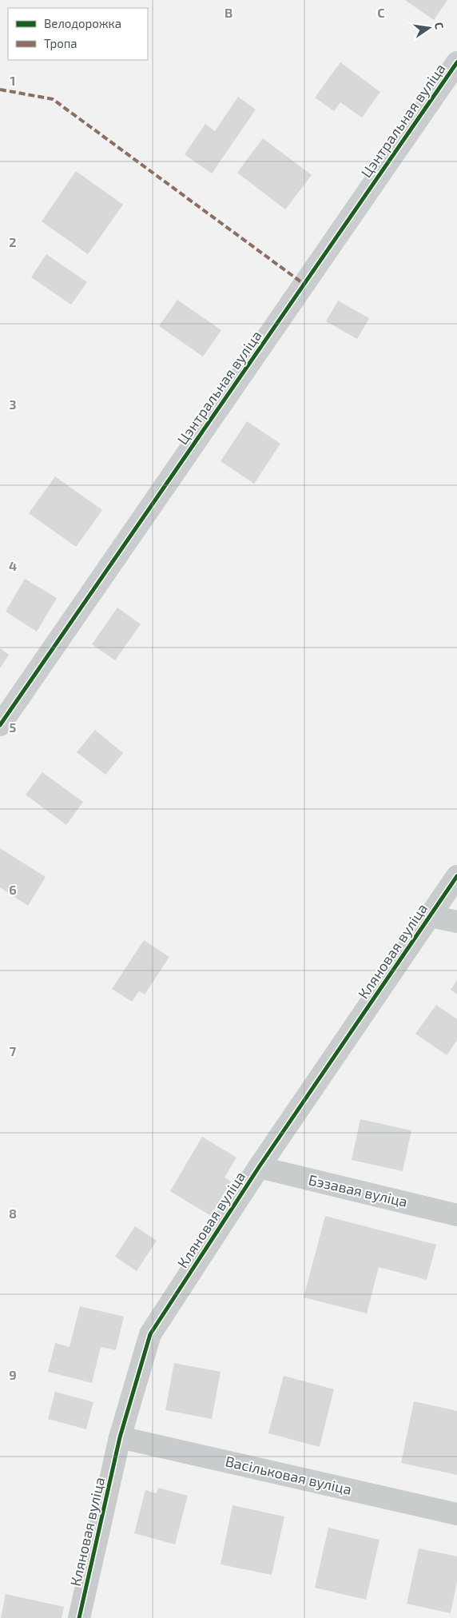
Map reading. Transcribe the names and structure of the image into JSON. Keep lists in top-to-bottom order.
{
  "streets": {
    "street": [
      "Цэнтральная вуліца",
      "Кляновая вуліца",
      "Бэзавая вуліца",
      "Васільковая вуліца"
    ]
  },
  "crossings": [
    ["Кляновая вуліца", "Бэзавая вуліца"],
    ["Кляновая вуліца", "Васільковая вуліца"]
  ],
  "legend": ["Велодорожка", "Тропа"],
  "north": "right",
  "grid": {
    "columns": ["B", "C"],
    "rows": [
      "1",
      "2",
      "3",
      "4",
      "5",
      "6",
      "7",
      "8",
      "9"
    ]
  }
}
